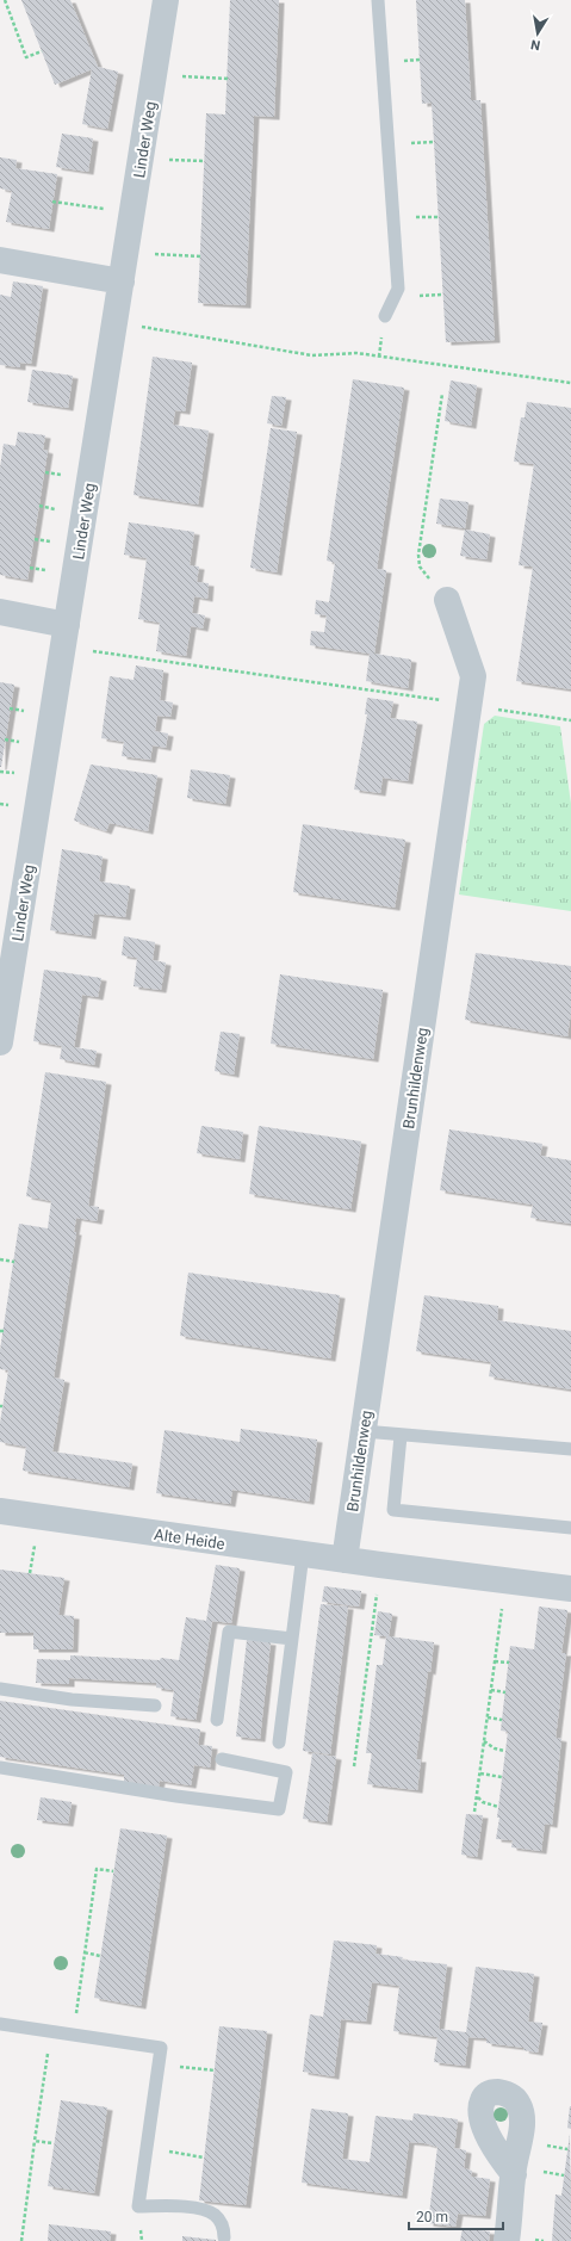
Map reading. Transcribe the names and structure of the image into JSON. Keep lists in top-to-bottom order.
{
  "streets": {
    "street": ["Linder Weg", "Brunhildenweg", "Alte Heide"]
  },
  "crossings": [
    ["Brunhildenweg", "Alte Heide"]
  ],
  "scale_bar": "20 m",
  "north": "bottom"
}
